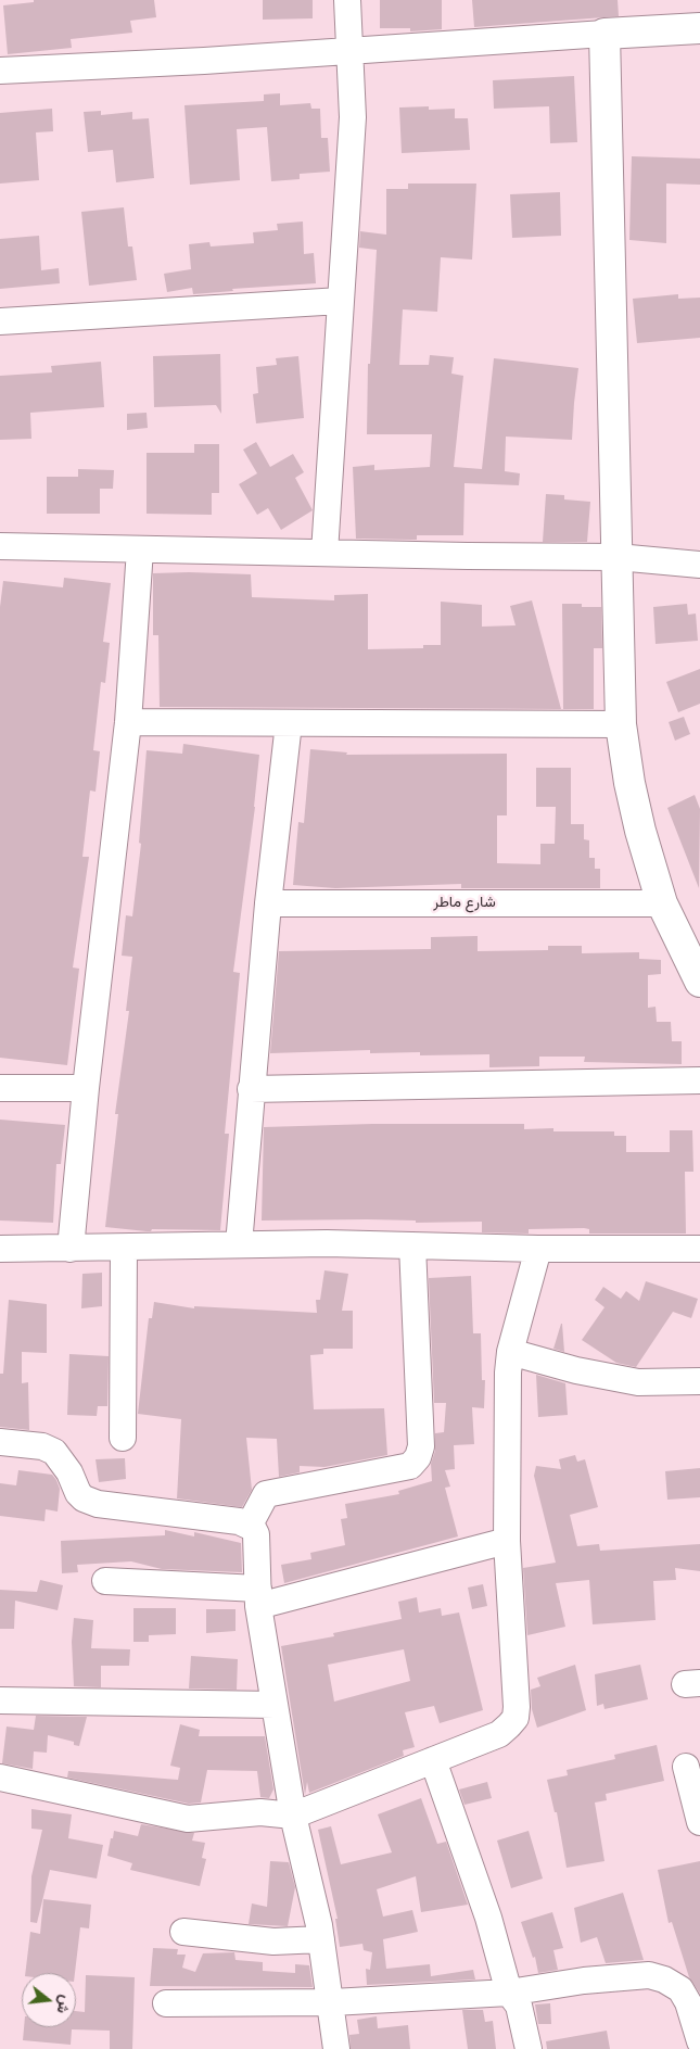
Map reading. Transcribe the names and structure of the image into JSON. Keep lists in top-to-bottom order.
{
  "streets": {
    "street": ["شارع ماطر"]
  },
  "north": "right"
}
